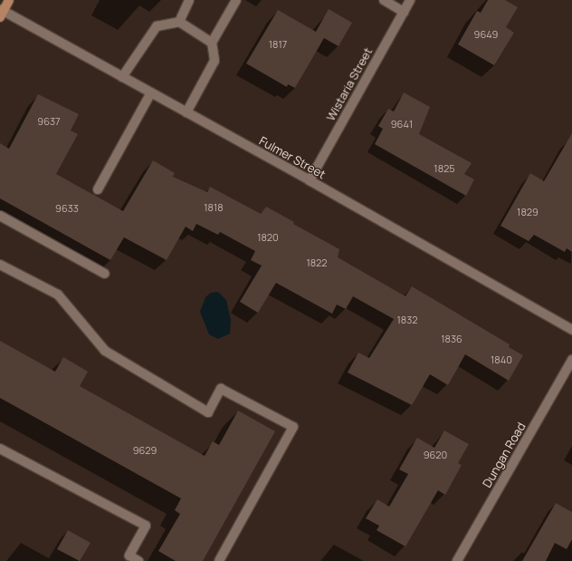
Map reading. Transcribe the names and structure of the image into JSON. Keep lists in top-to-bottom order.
{
  "streets": {
    "street": ["Wistaria Street", "Fulmer Street", "Dungan Road"]
  },
  "crossings": [
    ["Wistaria Street", "Fulmer Street"]
  ],
  "house_numbers": [
    "9649",
    "1817",
    "9637",
    "9641",
    "1825",
    "1818",
    "9633",
    "1829",
    "1820",
    "1822",
    "1832",
    "1836",
    "1840",
    "9629",
    "9620"
  ]
}
